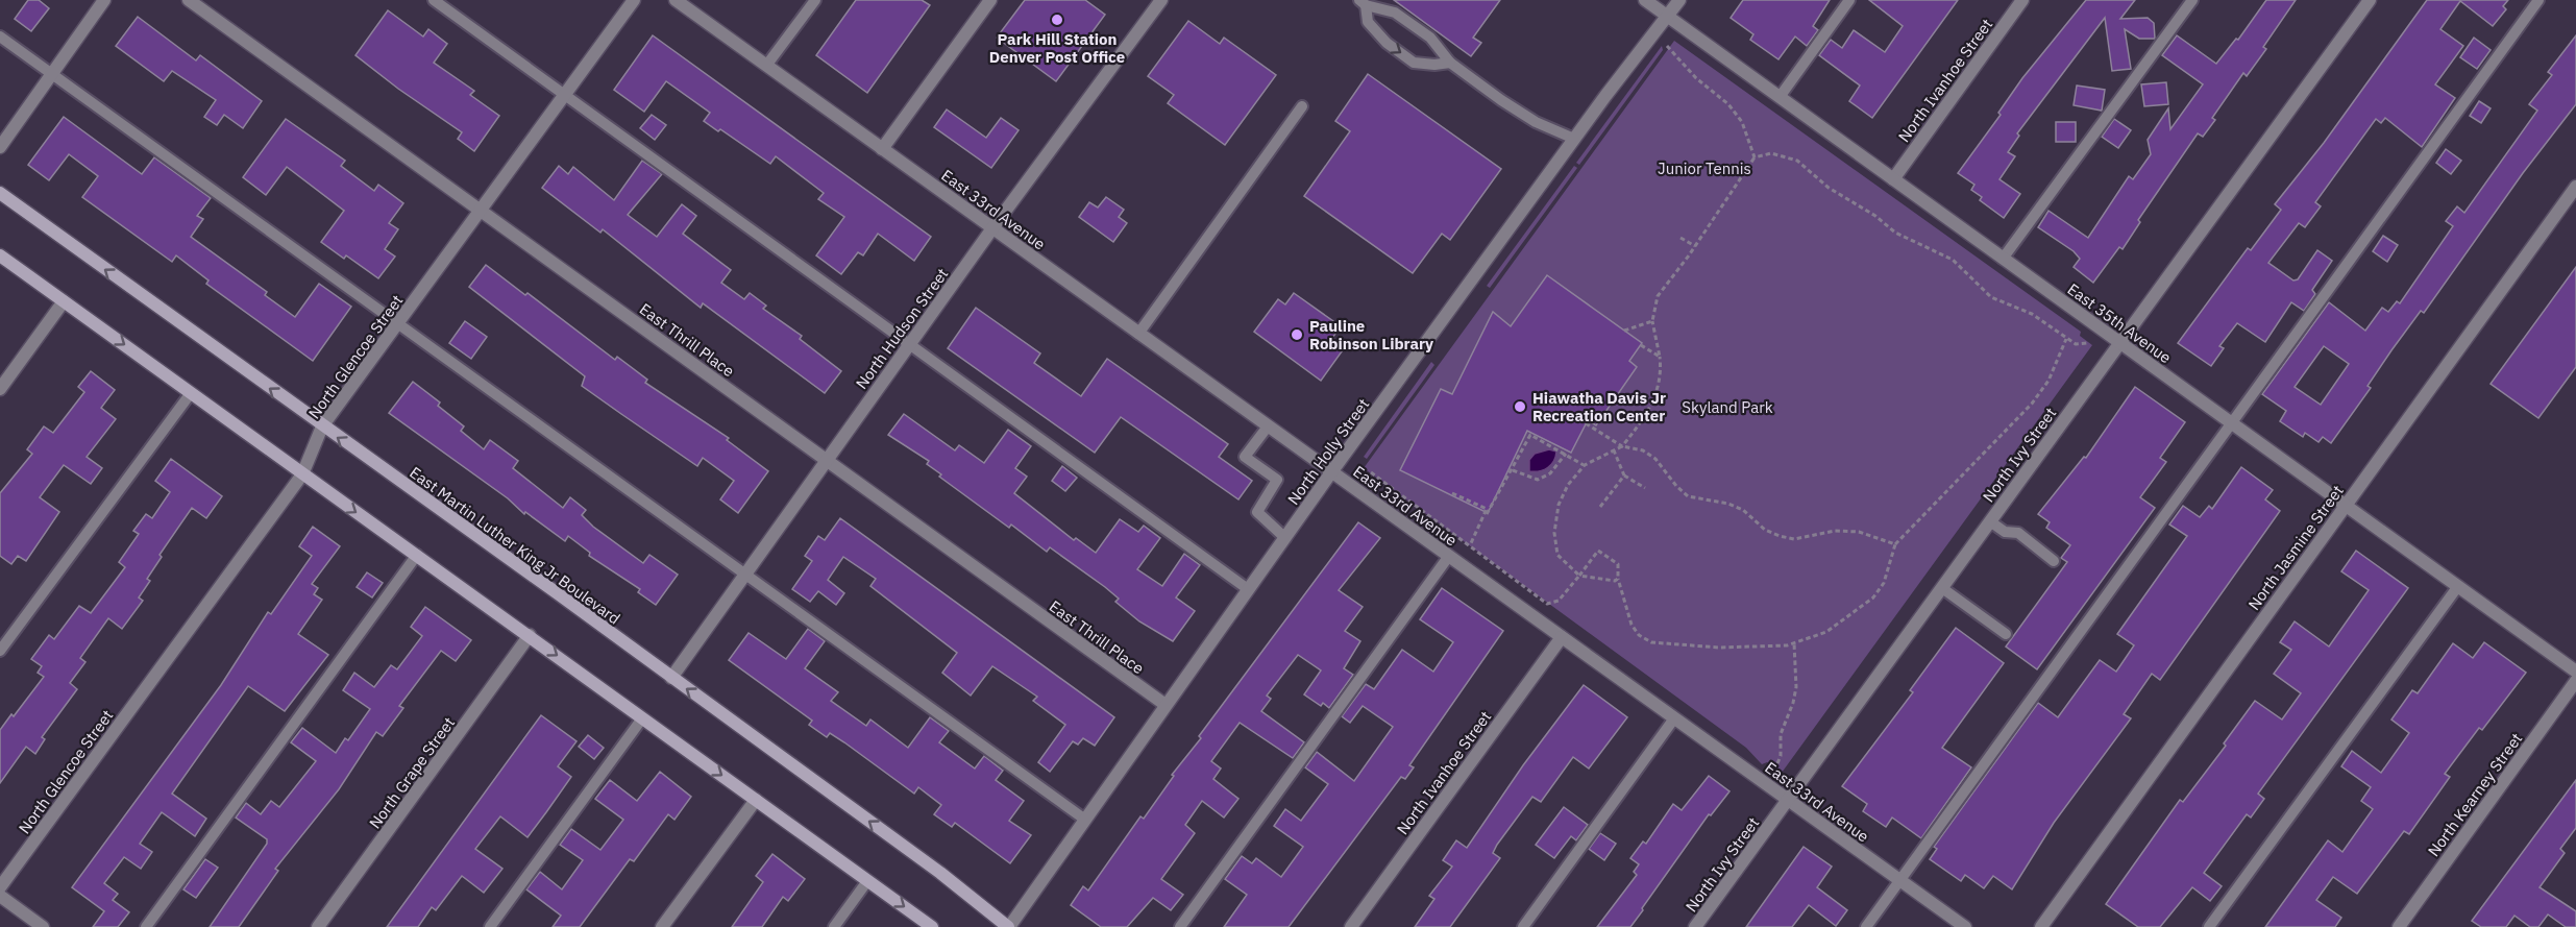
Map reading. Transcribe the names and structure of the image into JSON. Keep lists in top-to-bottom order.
{
  "streets": {
    "main road": ["East Martin Luther King Jr Boulevard"],
    "street": [
      "North Ivanhoe Street",
      "East 33rd Avenue",
      "East 35th Avenue",
      "North Hudson Street",
      "East Thrill Place",
      "North Glencoe Street",
      "North Holly Street",
      "North Ivy Street",
      "North Jasmine Street",
      "North Grape Street",
      "North Kearney Street"
    ]
  },
  "crossings": [
    ["North Ivanhoe Street", "East 33rd Avenue"],
    ["North Ivanhoe Street", "East 35th Avenue"],
    ["East 33rd Avenue", "North Hudson Street"],
    ["East 33rd Avenue", "North Holly Street"],
    ["East 33rd Avenue", "North Ivy Street"],
    ["East 35th Avenue", "North Holly Street"],
    ["East 35th Avenue", "North Ivy Street"],
    ["East 35th Avenue", "North Jasmine Street"],
    ["North Hudson Street", "East Thrill Place"],
    ["North Hudson Street", "East Martin Luther King Jr Boulevard"],
    ["East Thrill Place", "North Glencoe Street"],
    ["East Thrill Place", "North Holly Street"],
    ["North Glencoe Street", "East Martin Luther King Jr Boulevard"],
    ["North Holly Street", "East Martin Luther King Jr Boulevard"]
  ],
  "parks": ["Junior Tennis", "Skyland Park"],
  "places": ["Park Hill Station Denver Post Office", "Pauline Robinson Library", "Hiawatha Davis Jr Recreation Center"]
}
